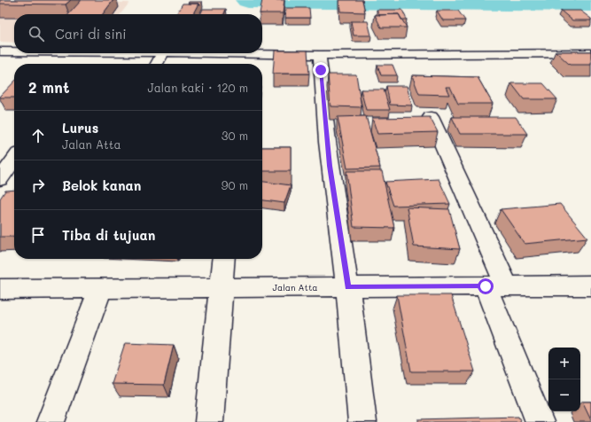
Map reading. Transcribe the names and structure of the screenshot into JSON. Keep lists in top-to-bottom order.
{
  "streets": {
    "street": ["Jalan Atta"]
  },
  "page": {
    "search": "Cari di sini",
    "heading": ["2 mnt", "Jalan kaki · 120 m"],
    "list": [
      ["Lurus", "Jalan Atta", "30 m"],
      ["Belok kanan", "90 m"],
      "Tiba di tujuan"
    ],
    "map_buttons": ["+", "−"]
  }
}
